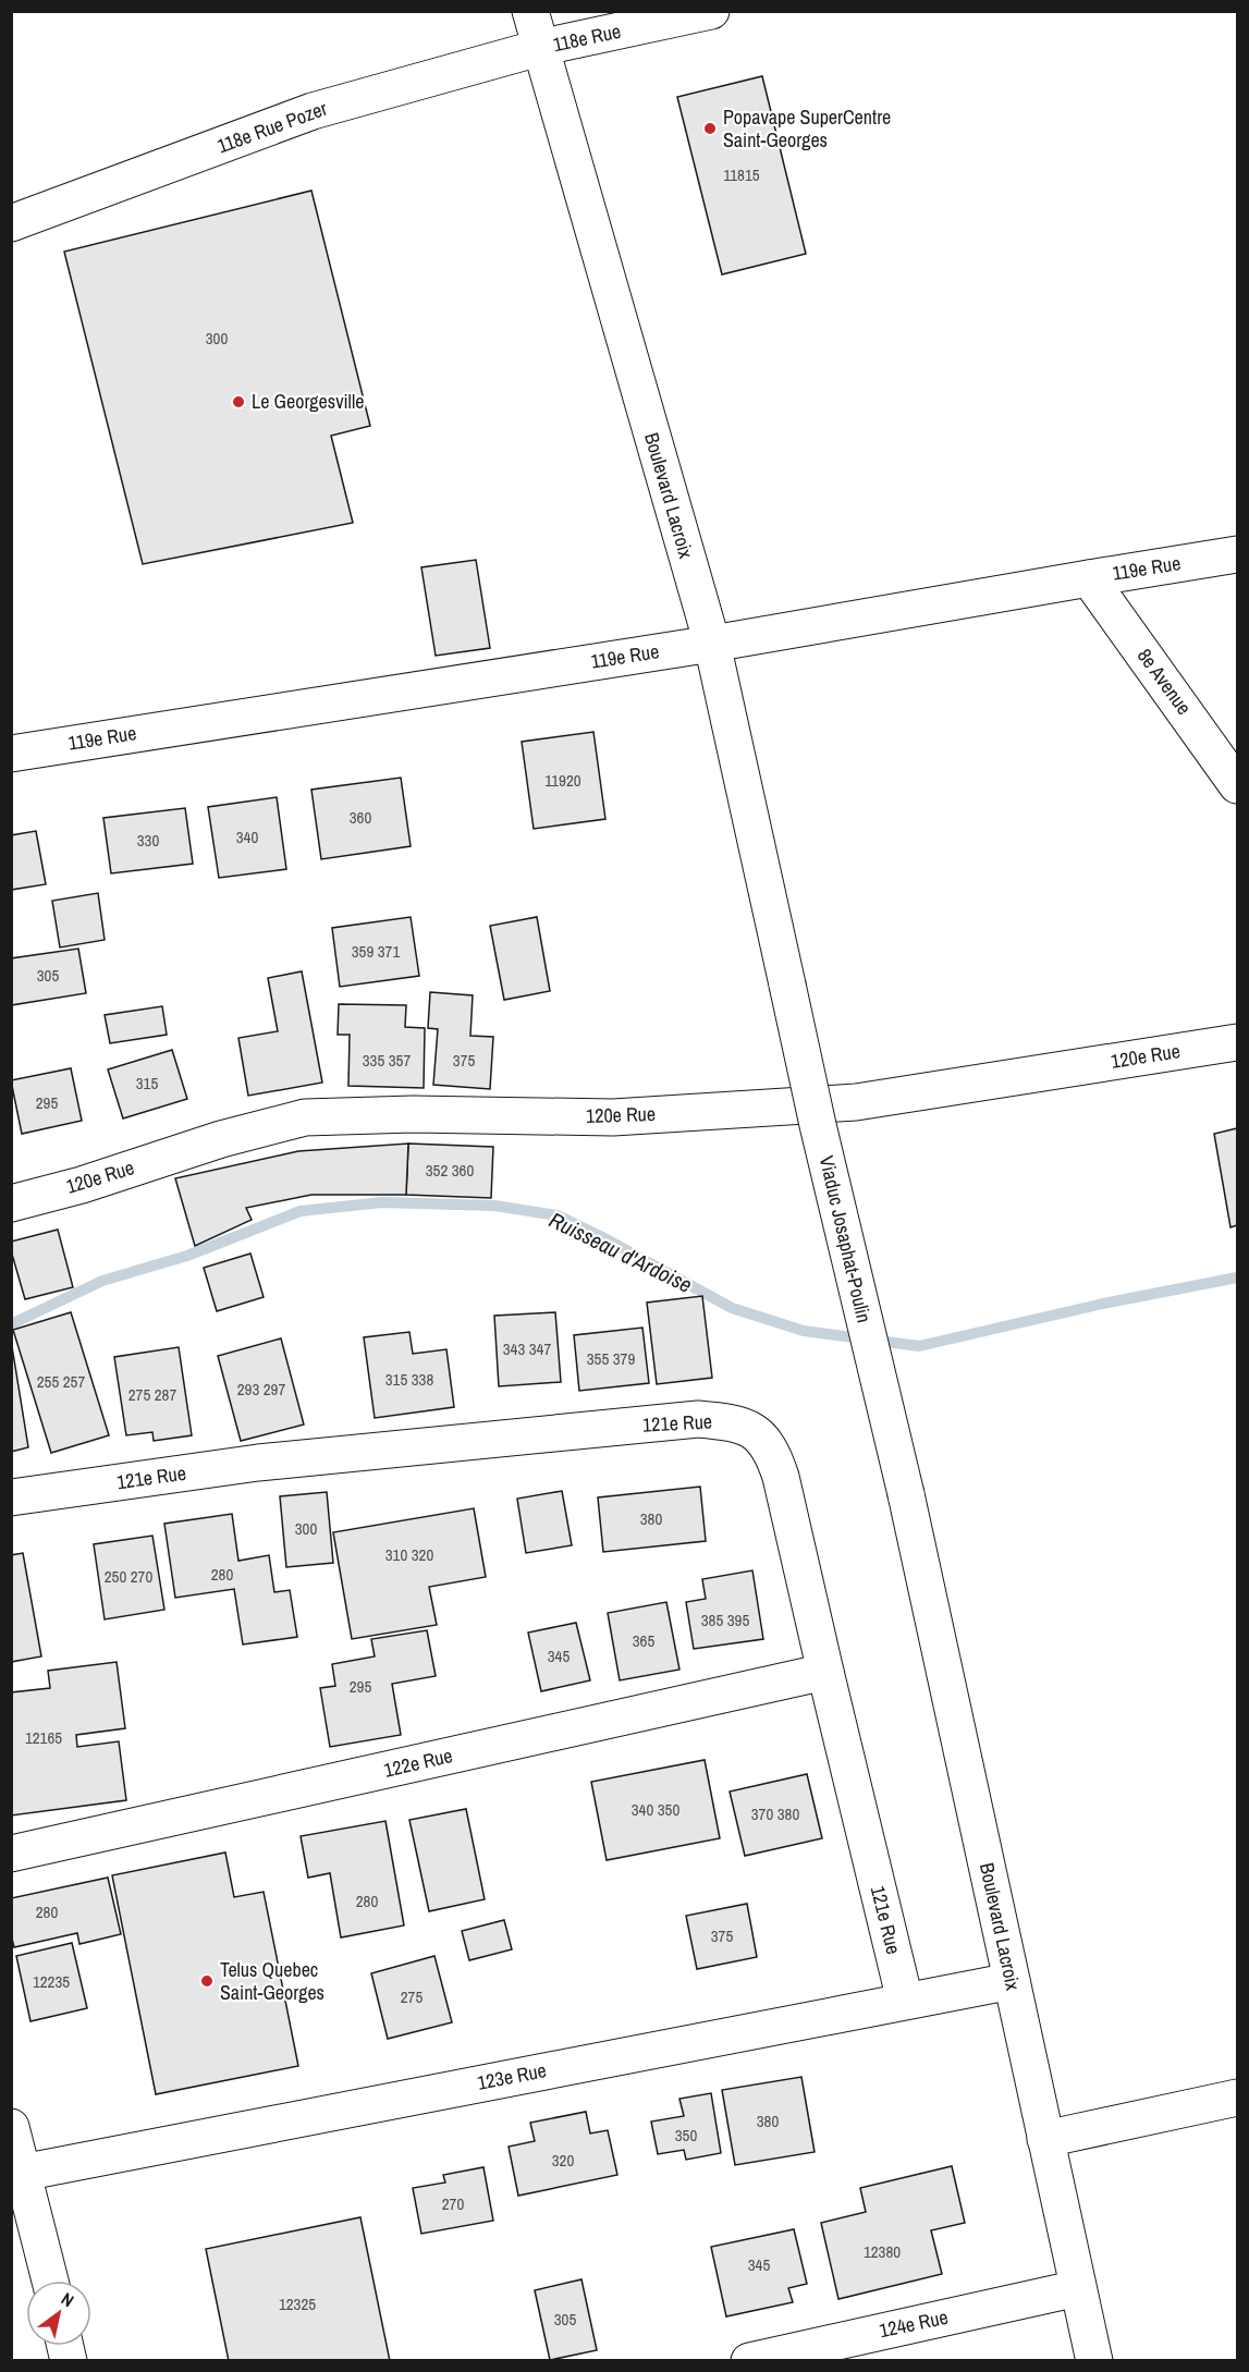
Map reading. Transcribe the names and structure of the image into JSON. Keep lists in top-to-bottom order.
{
  "streets": {
    "street": [
      "118e Rue",
      "118e Rue Pozer",
      "Boulevard Lacroix",
      "119e Rue",
      "8e Avenue",
      "120e Rue",
      "Viaduc Josaphat-Poulin",
      "121e Rue",
      "122e Rue",
      "123e Rue",
      "124e Rue"
    ]
  },
  "crossings": [
    ["118e Rue", "118e Rue Pozer"],
    ["118e Rue", "Boulevard Lacroix"],
    ["118e Rue Pozer", "Boulevard Lacroix"],
    ["Boulevard Lacroix", "119e Rue"],
    ["Boulevard Lacroix", "Viaduc Josaphat-Poulin"],
    ["Boulevard Lacroix", "123e Rue"],
    ["Boulevard Lacroix", "124e Rue"],
    ["119e Rue", "8e Avenue"],
    ["121e Rue", "122e Rue"],
    ["121e Rue", "123e Rue"]
  ],
  "water": ["Ruisseau d'Ardoise"],
  "places": ["Popavape SuperCentre Saint-Georges", "Le Georgesville", "Telus Quebec Saint-Georges"],
  "house_numbers": [
    "11815",
    "300",
    "11920",
    "360",
    "340",
    "330",
    "359 371",
    "305",
    "335 357",
    "375",
    "315",
    "295",
    "352 360",
    "343 347",
    "355 379",
    "315 338",
    "255 257",
    "293 297",
    "275 287",
    "380",
    "300",
    "310 320",
    "280",
    "250 270",
    "385 395",
    "365",
    "345",
    "295",
    "12165",
    "340 350",
    "370 380",
    "280",
    "280",
    "375",
    "12235",
    "275",
    "380",
    "350",
    "320",
    "270",
    "12380",
    "345",
    "12325",
    "305"
  ],
  "north": "top right"
}
